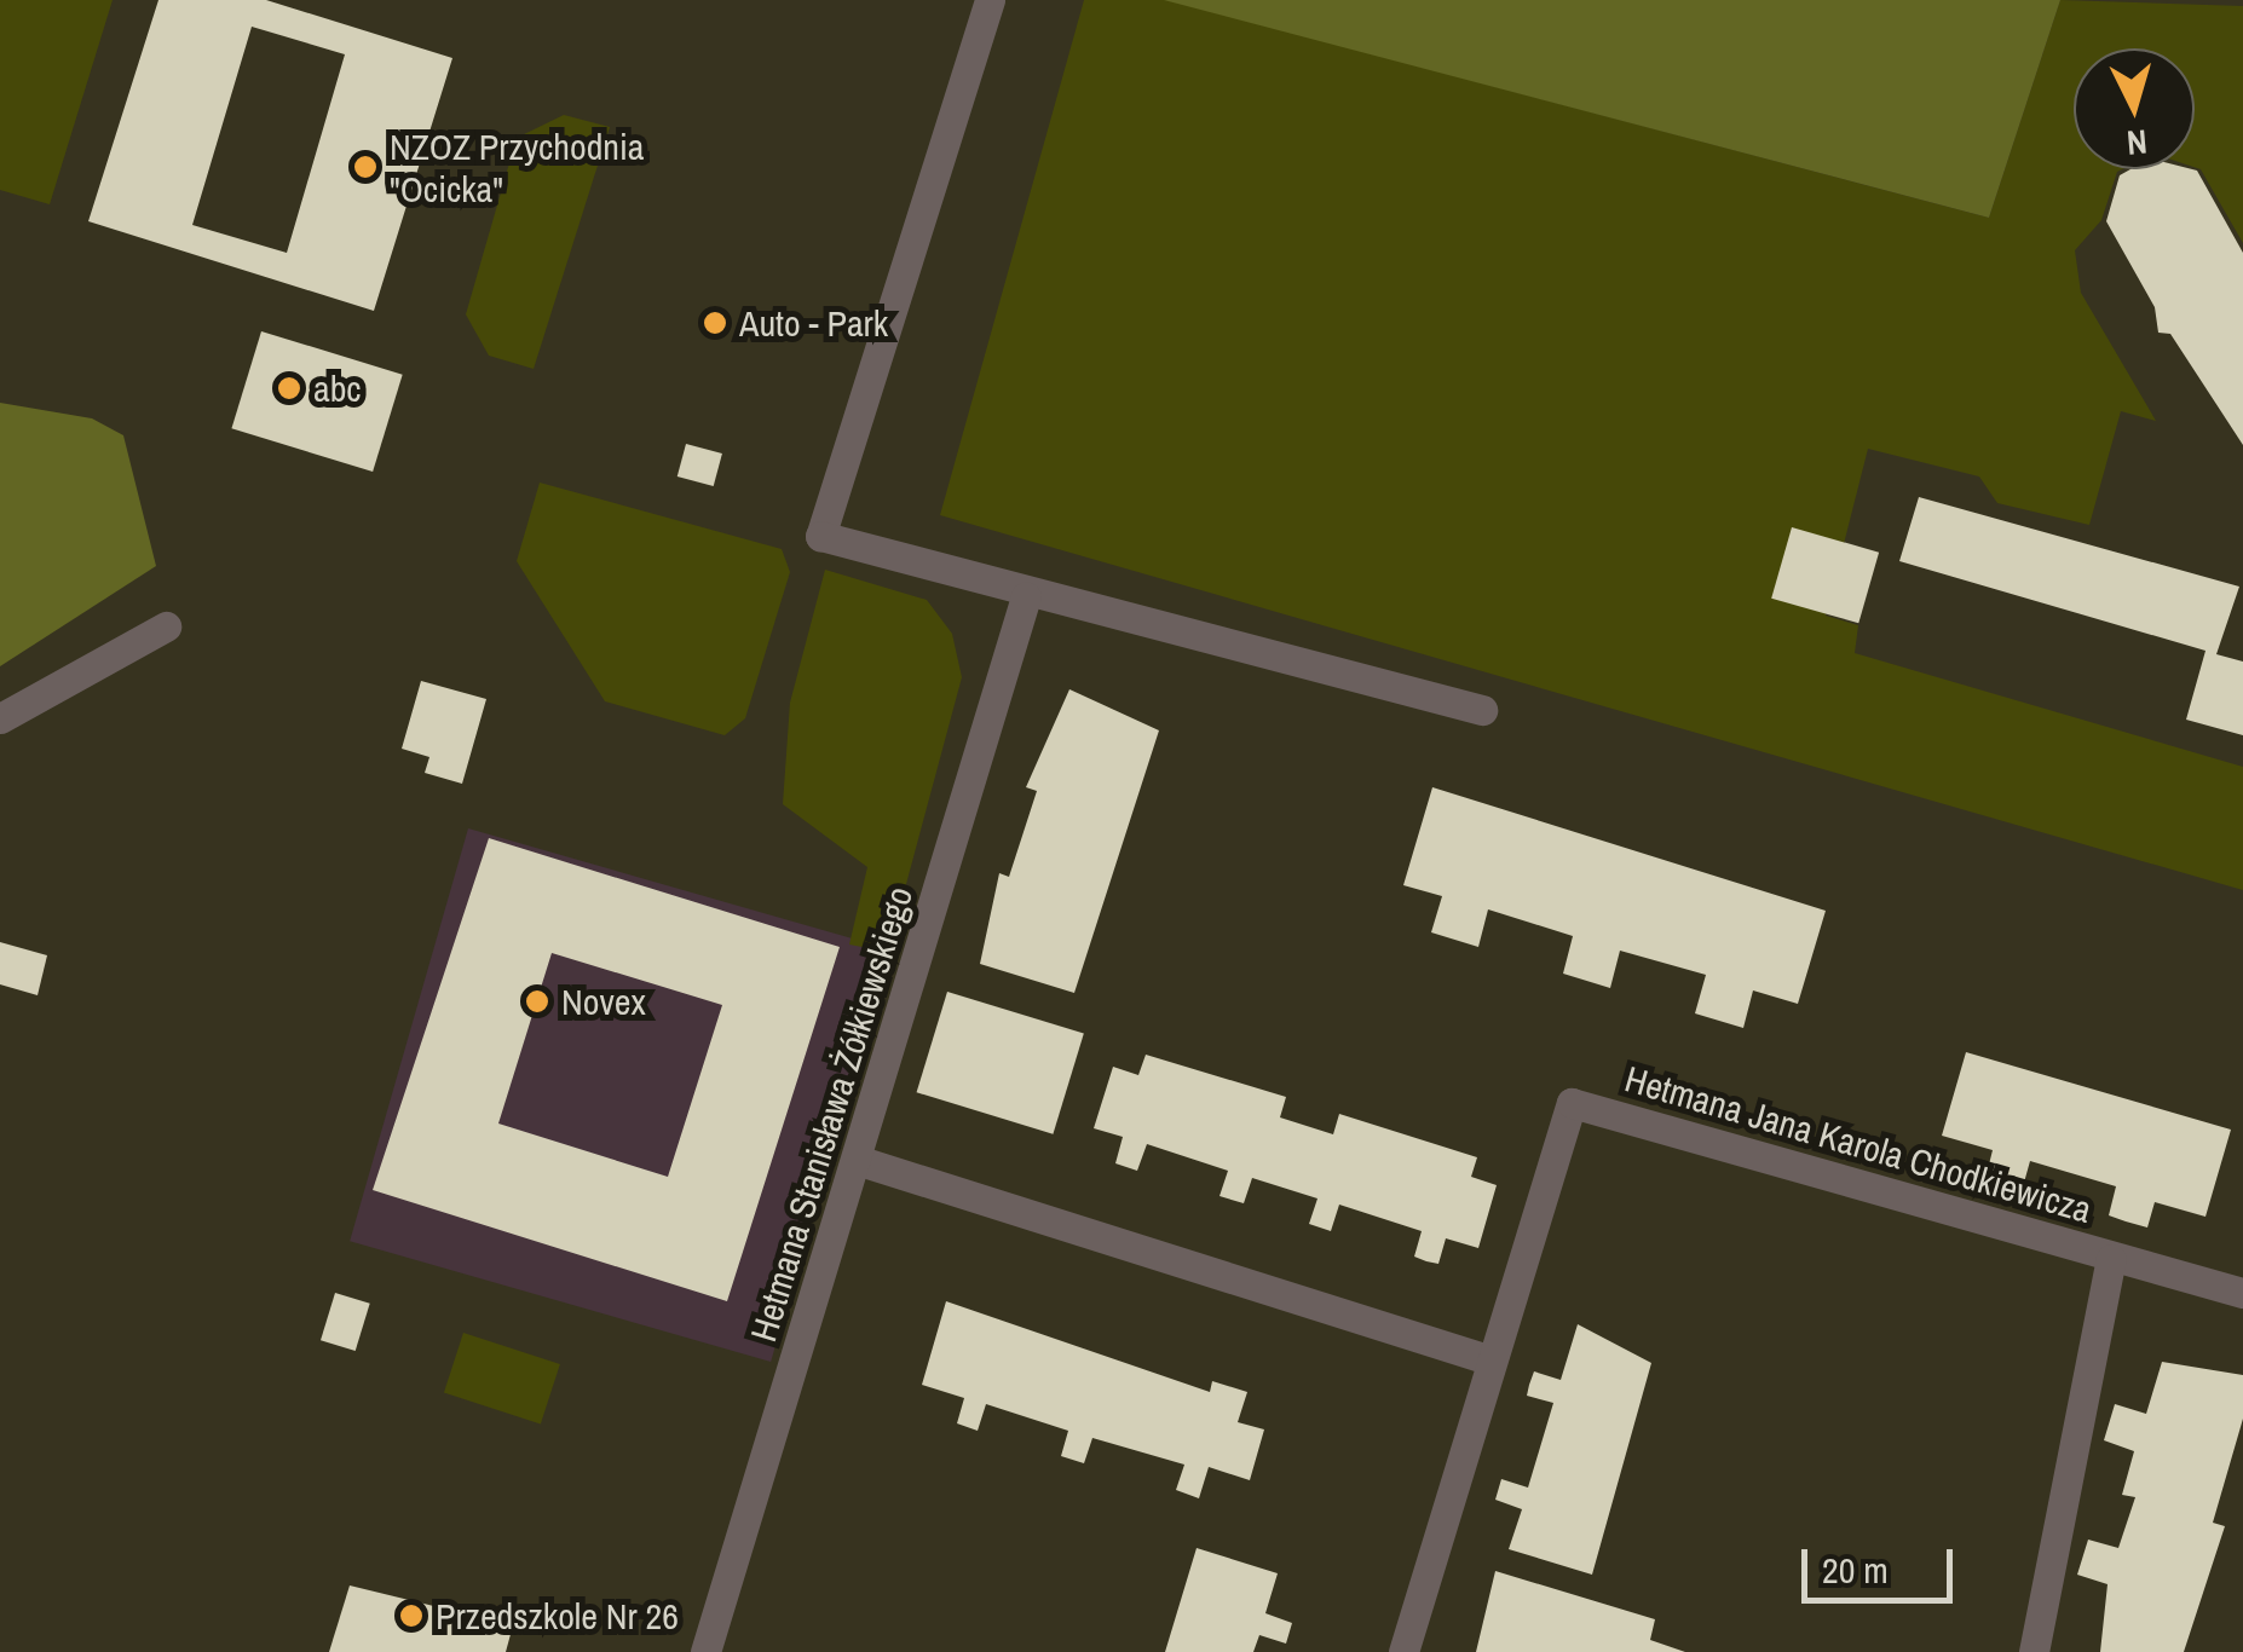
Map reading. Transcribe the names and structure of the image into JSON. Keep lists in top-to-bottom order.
{
  "streets": {
    "street": ["Hetmana Stanisława Żółkiewskiego", "Hetmana Jana Karola Chodkiewicza"]
  },
  "places": [
    "NZOZ Przychodnia \"Ocicka\"",
    "Auto - Park",
    "abc",
    "Novex",
    "Przedszkole Nr 26"
  ],
  "scale_bar": "20 m",
  "north": "bottom"
}
